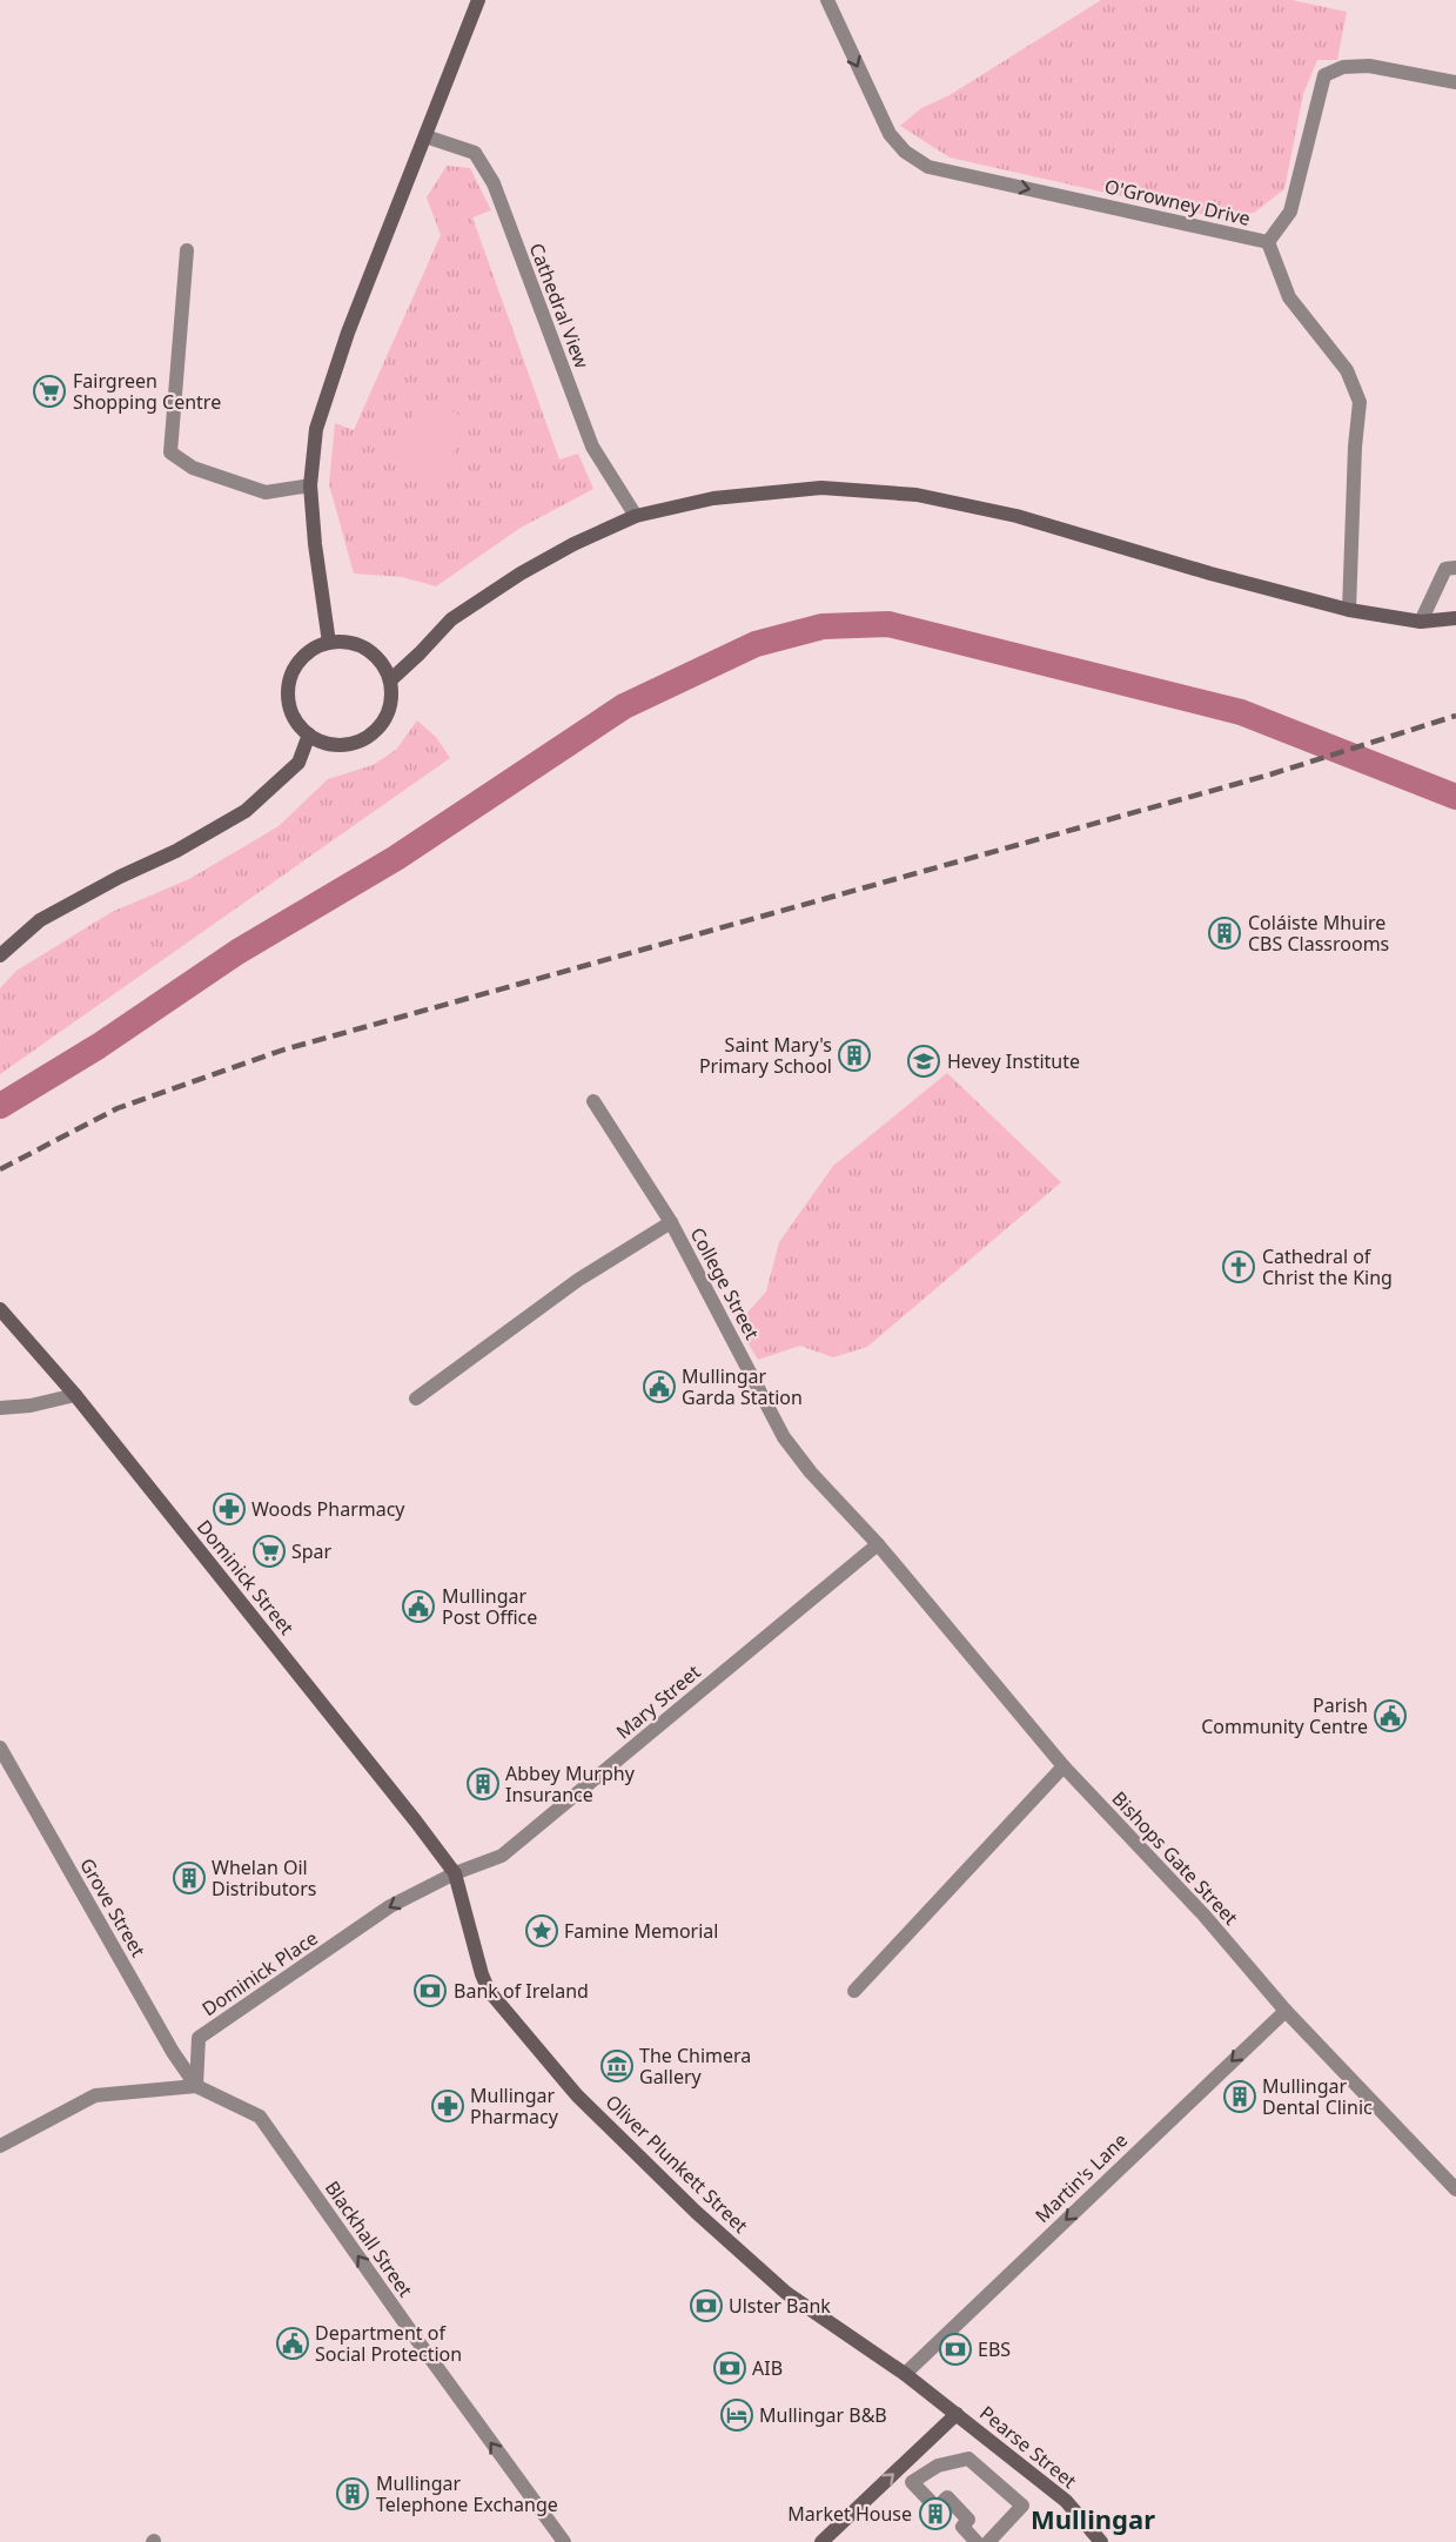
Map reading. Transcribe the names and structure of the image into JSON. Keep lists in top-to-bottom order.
{
  "streets": {
    "street": [
      "O'Growney Drive",
      "Cathedral View",
      "College Street",
      "Dominick Street",
      "Mary Street",
      "Bishops Gate Street",
      "Grove Street",
      "Dominick Place",
      "Oliver Plunkett Street",
      "Martin's Lane",
      "Blackhall Street",
      "Pearse Street"
    ]
  },
  "crossings": [
    ["College Street", "Mary Street"],
    ["College Street", "Bishops Gate Street"],
    ["Dominick Street", "Mary Street"],
    ["Dominick Street", "Dominick Place"],
    ["Dominick Street", "Oliver Plunkett Street"],
    ["Mary Street", "Bishops Gate Street"],
    ["Mary Street", "Dominick Place"],
    ["Mary Street", "Oliver Plunkett Street"],
    ["Bishops Gate Street", "Martin's Lane"],
    ["Grove Street", "Dominick Place"],
    ["Grove Street", "Blackhall Street"],
    ["Dominick Place", "Oliver Plunkett Street"],
    ["Dominick Place", "Blackhall Street"],
    ["Oliver Plunkett Street", "Martin's Lane"],
    ["Oliver Plunkett Street", "Pearse Street"]
  ],
  "one_way": [
    "O'Growney Drive",
    "Dominick Place",
    "Martin's Lane",
    "Blackhall Street"
  ],
  "districts": ["Mullingar"],
  "places": {
    "supermarket": ["Fairgreen Shopping Centre", "Spar"],
    "building": [
      "Coláiste Mhuire CBS Classrooms",
      "Saint Mary's Primary School",
      "Abbey Murphy Insurance",
      "Whelan Oil Distributors",
      "Mullingar Dental Clinic",
      "Mullingar Telephone Exchange",
      "Market House"
    ],
    "school or university": ["Hevey Institute"],
    "church": ["Cathedral of Christ the King"],
    "public building": [
      "Mullingar Garda Station",
      "Mullingar Post Office",
      "Parish Community Centre",
      "Department of Social Protection"
    ],
    "pharmacy": ["Woods Pharmacy", "Mullingar Pharmacy"],
    "place": ["Famine Memorial"],
    "bank": [
      "Bank of Ireland",
      "Ulster Bank",
      "EBS",
      "AIB"
    ],
    "museum": ["The Chimera Gallery"],
    "hotel": ["Mullingar B&B"]
  }
}
